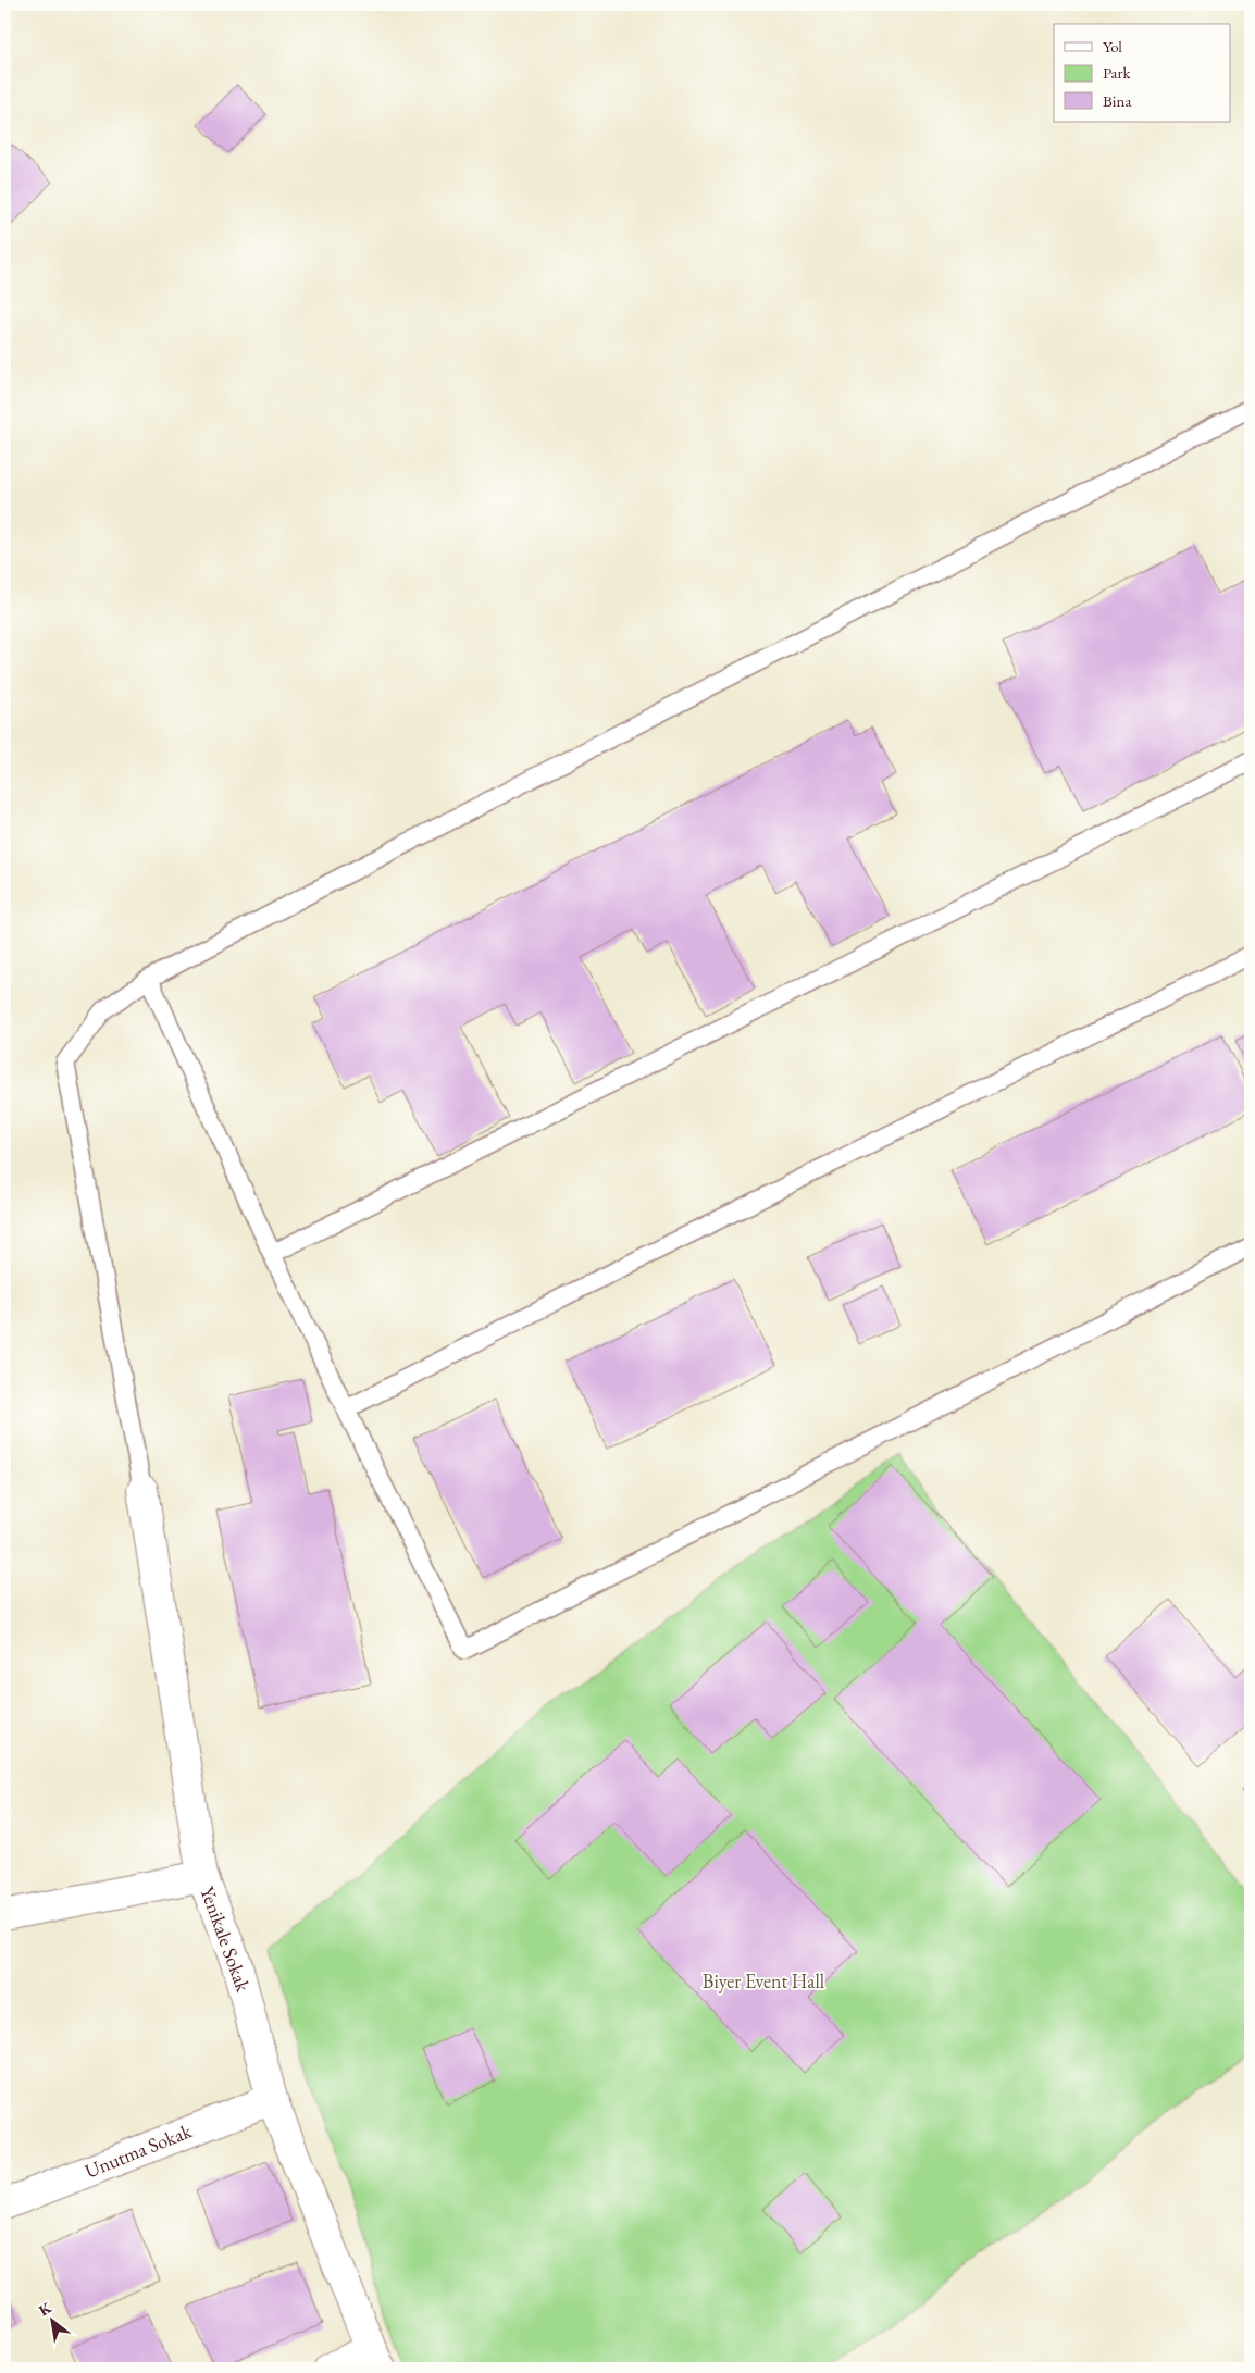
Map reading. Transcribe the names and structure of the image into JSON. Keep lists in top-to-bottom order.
{
  "streets": {
    "street": ["Yenikale Sokak", "Unutma Sokak"]
  },
  "crossings": [
    ["Yenikale Sokak", "Unutma Sokak"]
  ],
  "parks": ["Biyer Event Hall"],
  "legend": ["Yol", "Park", "Bina"],
  "north": "top left"
}
